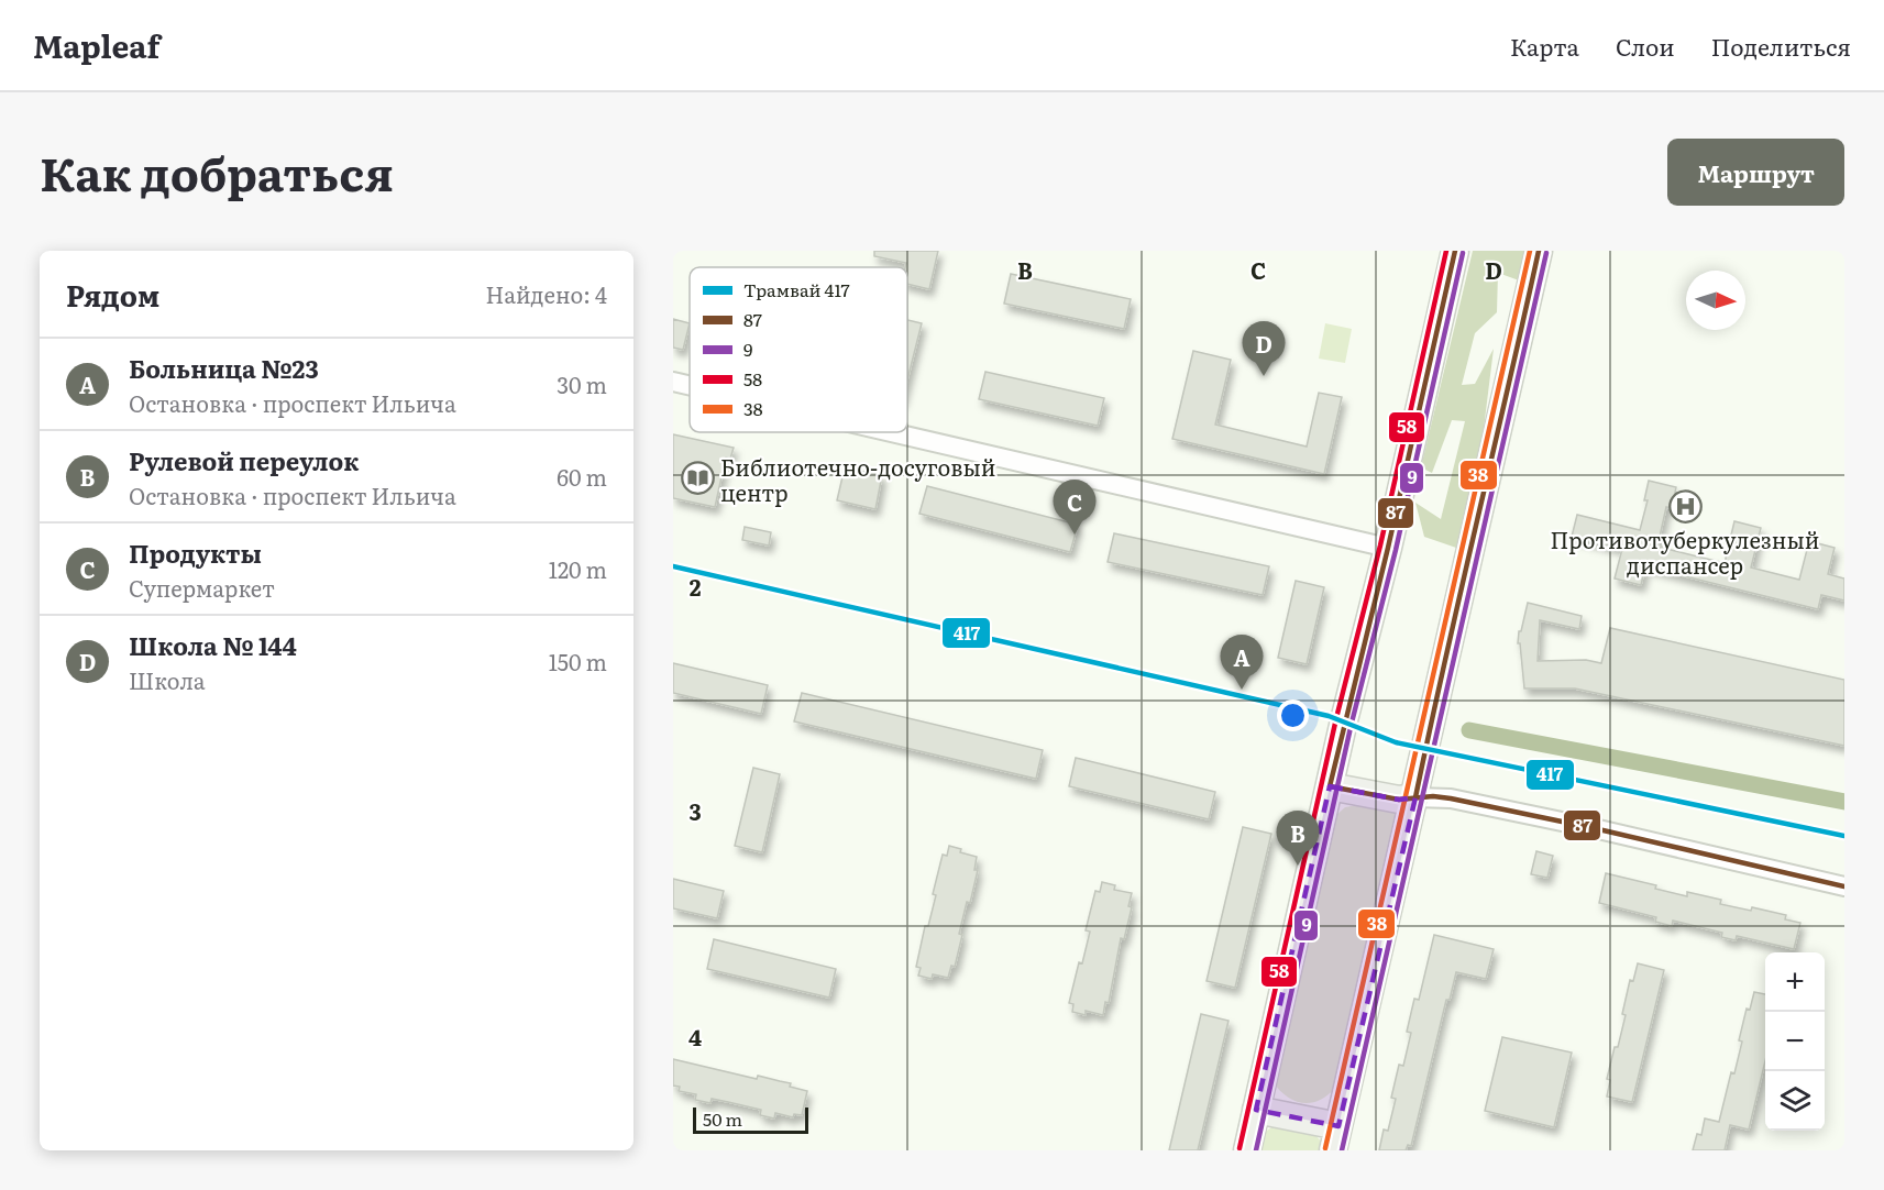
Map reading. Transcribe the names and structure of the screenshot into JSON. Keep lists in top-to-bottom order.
{
  "places": {
    "library": ["Библиотечно-досуговый центр"],
    "hospital": ["Противотуберкулезный диспансер"]
  },
  "lines": [
    "transit line 87",
    "transit line 58",
    "transit line 38",
    "transit line 9",
    "tram line 417"
  ],
  "legend": [
    "Трамвай 417",
    "87",
    "9",
    "58",
    "38"
  ],
  "scale_bar": "50 m",
  "north": "right",
  "page": {
    "header": "Mapleaf",
    "nav": ["Карта", "Слои", "Поделиться"],
    "title": "Как добраться",
    "buttons": "Маршрут",
    "heading": ["Рядом", "Найдено: 4"],
    "pins": [
      "D",
      "C",
      "A",
      "B"
    ],
    "list": [
      {
        "mark": "A",
        "name": "Больница №23",
        "note": "Остановка · проспект Ильича",
        "value": "30 m"
      },
      {
        "mark": "B",
        "name": "Рулевой переулок",
        "note": "Остановка · проспект Ильича",
        "value": "60 m"
      },
      {
        "mark": "C",
        "name": "Продукты",
        "note": "Супермаркет",
        "value": "120 m"
      },
      {
        "mark": "D",
        "name": "Школа № 144",
        "note": "Школа",
        "value": "150 m"
      }
    ],
    "map_buttons": ["+", "−"],
    "scale": "50 m"
  },
  "grid": {
    "columns": ["B", "C", "D"],
    "rows": ["2", "3", "4"]
  }
}
